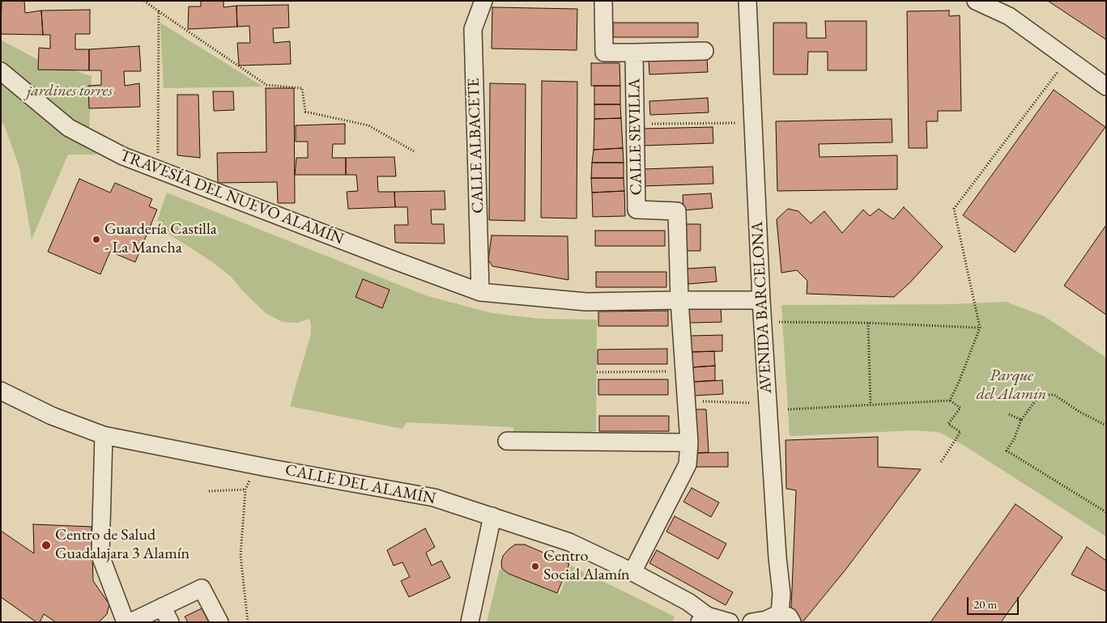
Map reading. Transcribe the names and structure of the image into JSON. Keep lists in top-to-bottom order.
{
  "streets": {
    "street": [
      "CALLE SEVILLA",
      "CALLE ALBACETE",
      "TRAVESÍA DEL NUEVO ALAMÍN",
      "AVENIDA BARCELONA",
      "CALLE DEL ALAMÍN"
    ]
  },
  "crossings": [
    ["CALLE SEVILLA", "CALLE DEL ALAMÍN"],
    ["CALLE ALBACETE", "TRAVESÍA DEL NUEVO ALAMÍN"]
  ],
  "parks": ["jardines torres", "Parque del Alamín"],
  "places": ["Guardería Castilla - La Mancha", "Centro de Salud Guadalajara 3 Alamín", "Centro Social Alamín"],
  "scale_bar": "20 m"
}
